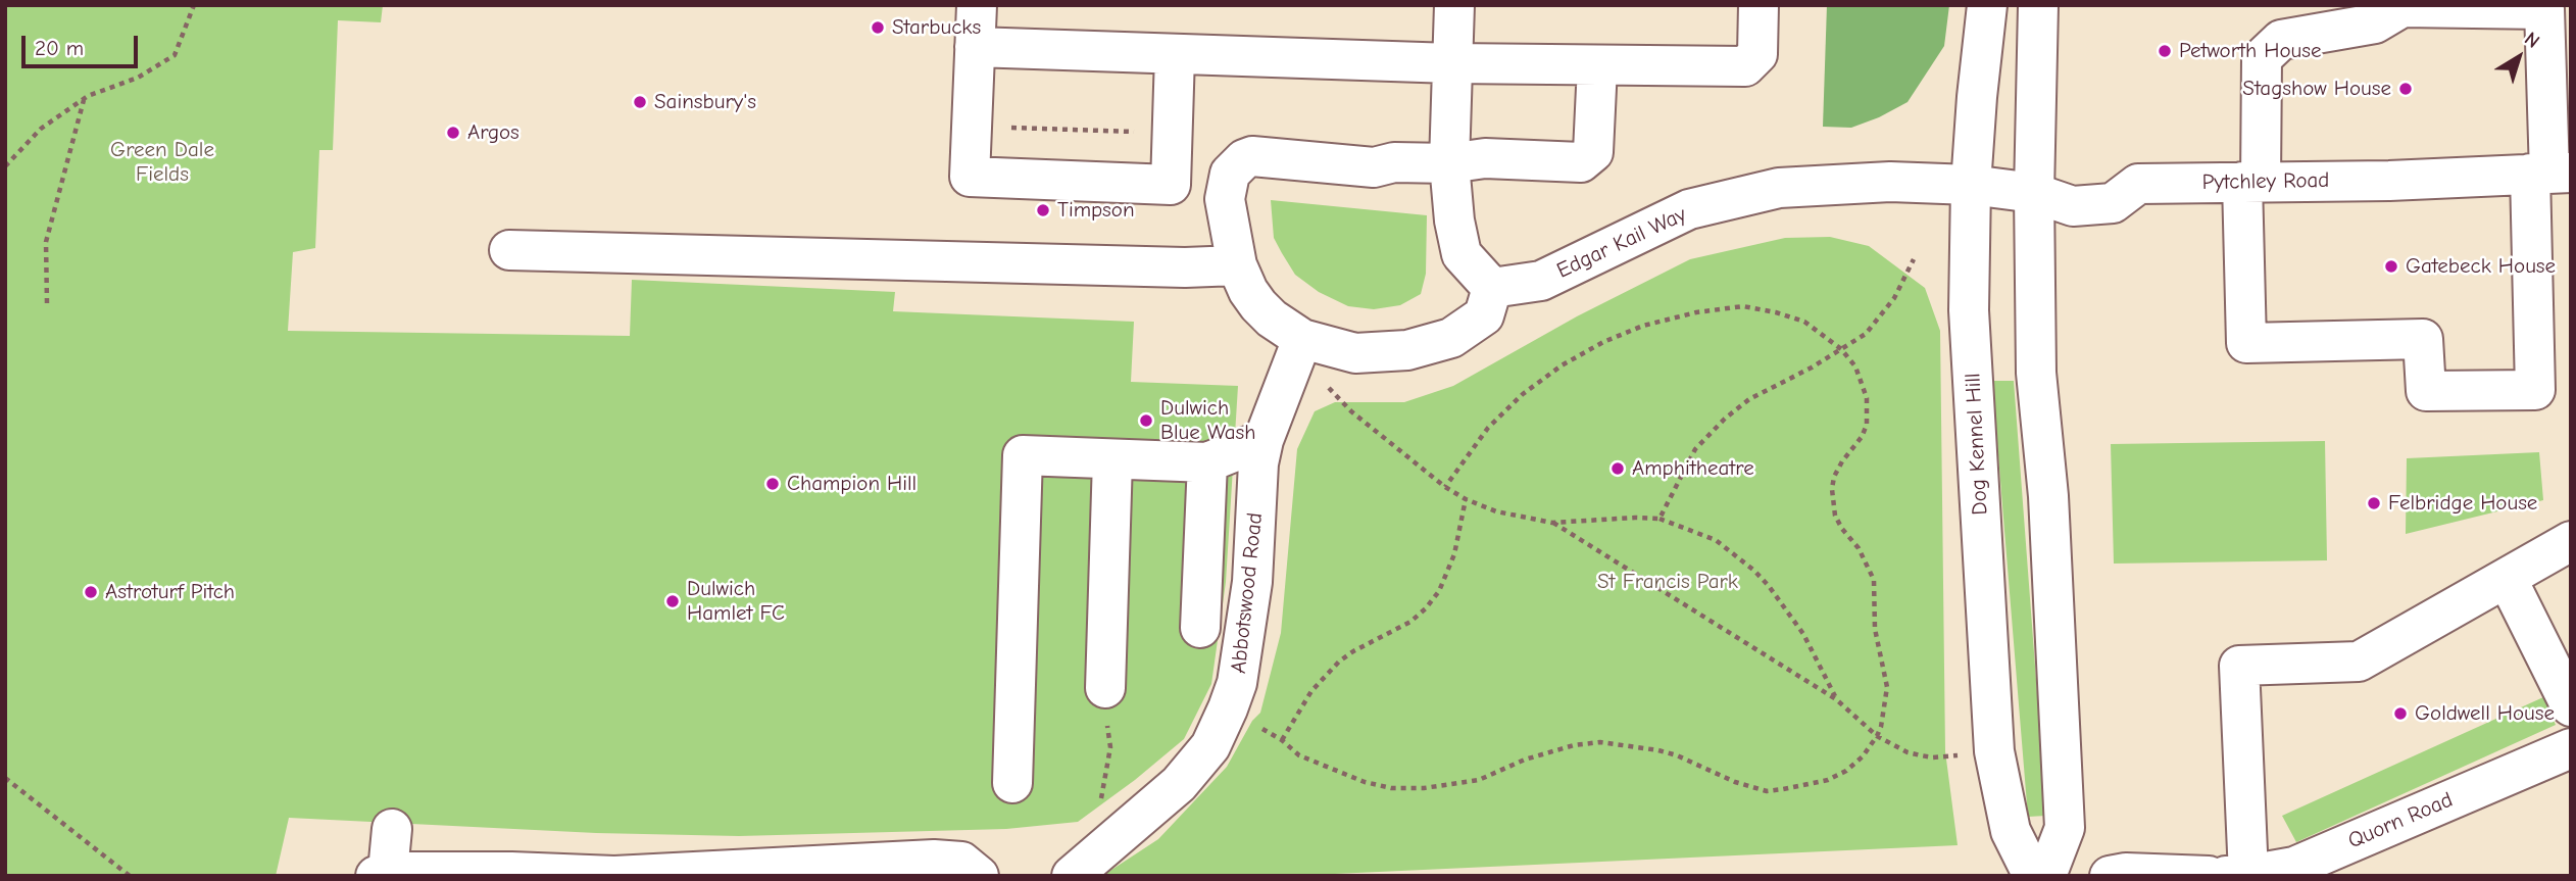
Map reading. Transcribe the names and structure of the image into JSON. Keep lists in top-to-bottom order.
{
  "streets": {
    "street": [
      "Pytchley Road",
      "Edgar Kail Way",
      "Dog Kennel Hill",
      "Abbotswood Road",
      "Quorn Road"
    ]
  },
  "crossings": [
    ["Pytchley Road", "Edgar Kail Way"],
    ["Pytchley Road", "Dog Kennel Hill"],
    ["Edgar Kail Way", "Dog Kennel Hill"]
  ],
  "parks": ["Green Dale Fields", "St Francis Park"],
  "places": [
    "Starbucks",
    "Petworth House",
    "Stagshow House",
    "Sainsbury's",
    "Argos",
    "Timpson",
    "Gatebeck House",
    "Dulwich Blue Wash",
    "Amphitheatre",
    "Champion Hill",
    "Felbridge House",
    "Astroturf Pitch",
    "Dulwich Hamlet FC",
    "Goldwell House"
  ],
  "scale_bar": "20 m",
  "north": "top right"
}
